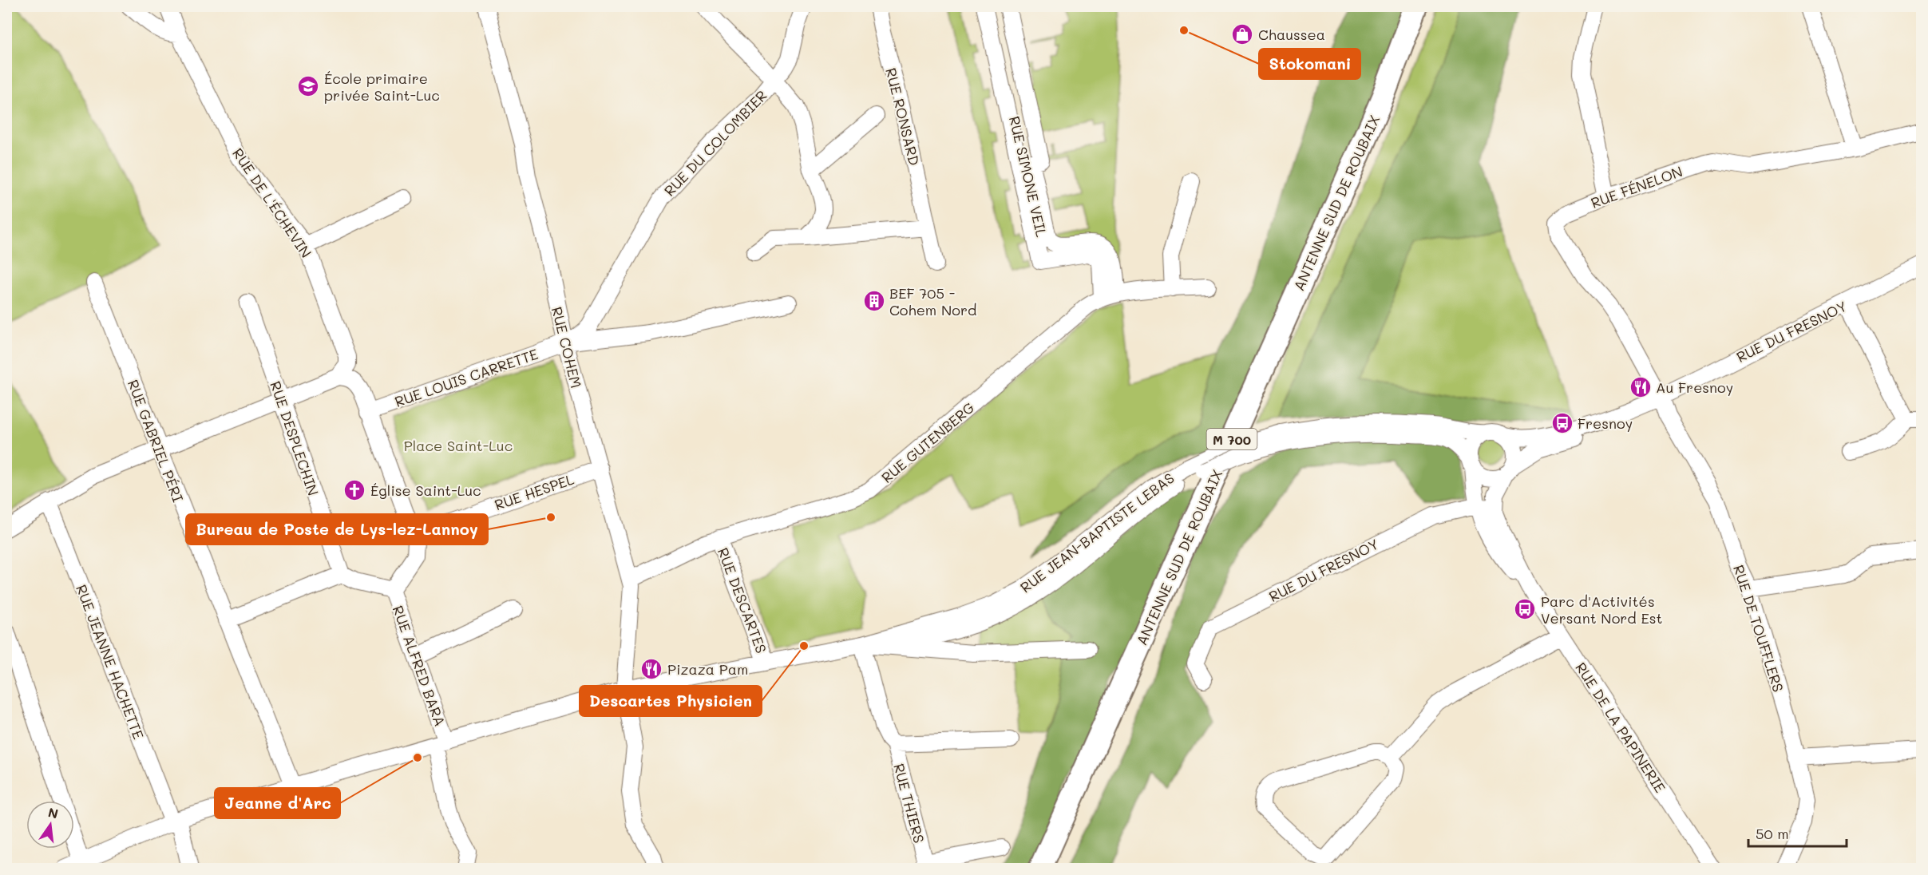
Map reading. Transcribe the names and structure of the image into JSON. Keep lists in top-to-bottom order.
{
  "streets": {
    "highway": ["ANTENNE SUD DE ROUBAIX", "M 700"],
    "street": [
      "RUE RONSARD",
      "RUE DU COLOMBIER",
      "RUE SIMONE VEIL",
      "RUE FÉNELON",
      "RUE DE L'ÉCHEVIN",
      "RUE DU FRESNOY",
      "RUE COHEM",
      "RUE LOUIS CARRETTE",
      "RUE DESPLECHIN",
      "RUE GABRIEL PÉRI",
      "RUE GUTENBERG",
      "RUE HESPEL",
      "RUE JEAN-BAPTISTE LEBAS",
      "RUE DESCARTES",
      "RUE DE TOUFFLERS",
      "RUE JEANNE HACHETTE",
      "RUE ALFRED BARA",
      "RUE DE LA PAPINERIE",
      "RUE THIERS"
    ]
  },
  "crossings": [
    ["RUE DU COLOMBIER", "RUE COHEM"],
    ["RUE DU COLOMBIER", "RUE LOUIS CARRETTE"],
    ["RUE SIMONE VEIL", "RUE GUTENBERG"],
    ["RUE FÉNELON", "RUE DU FRESNOY"],
    ["RUE FÉNELON", "RUE DE TOUFFLERS"],
    ["RUE DU FRESNOY", "RUE JEAN-BAPTISTE LEBAS"],
    ["RUE DU FRESNOY", "RUE DE TOUFFLERS"],
    ["RUE DU FRESNOY", "RUE DE LA PAPINERIE"],
    ["RUE COHEM", "RUE LOUIS CARRETTE"],
    ["RUE COHEM", "RUE GUTENBERG"],
    ["RUE COHEM", "RUE HESPEL"],
    ["RUE COHEM", "RUE JEAN-BAPTISTE LEBAS"],
    ["RUE GABRIEL PÉRI", "RUE JEAN-BAPTISTE LEBAS"],
    ["RUE GUTENBERG", "RUE DESCARTES"],
    ["RUE JEAN-BAPTISTE LEBAS", "RUE DESCARTES"],
    ["RUE JEAN-BAPTISTE LEBAS", "RUE JEANNE HACHETTE"],
    ["RUE JEAN-BAPTISTE LEBAS", "RUE ALFRED BARA"],
    ["RUE JEAN-BAPTISTE LEBAS", "RUE DE LA PAPINERIE"],
    ["RUE JEAN-BAPTISTE LEBAS", "RUE THIERS"]
  ],
  "parks": ["Place Saint-Luc"],
  "places": {
    "other": [
      "Stokomani",
      "Bureau de Poste de Lys-lez-Lannoy",
      "Descartes Physicien",
      "Jeanne d'Arc"
    ],
    "shop": ["Chaussea"],
    "school or university": ["École primaire privée Saint-Luc"],
    "building": ["BEF 705 - Cohem Nord"],
    "restaurant": ["Au Fresnoy", "Pizaza Pam"],
    "bus stop": ["Fresnoy", "Parc d'Activités Versant Nord Est"],
    "church": ["Église Saint-Luc"]
  },
  "scale_bar": "50 m",
  "north": "top"
}
